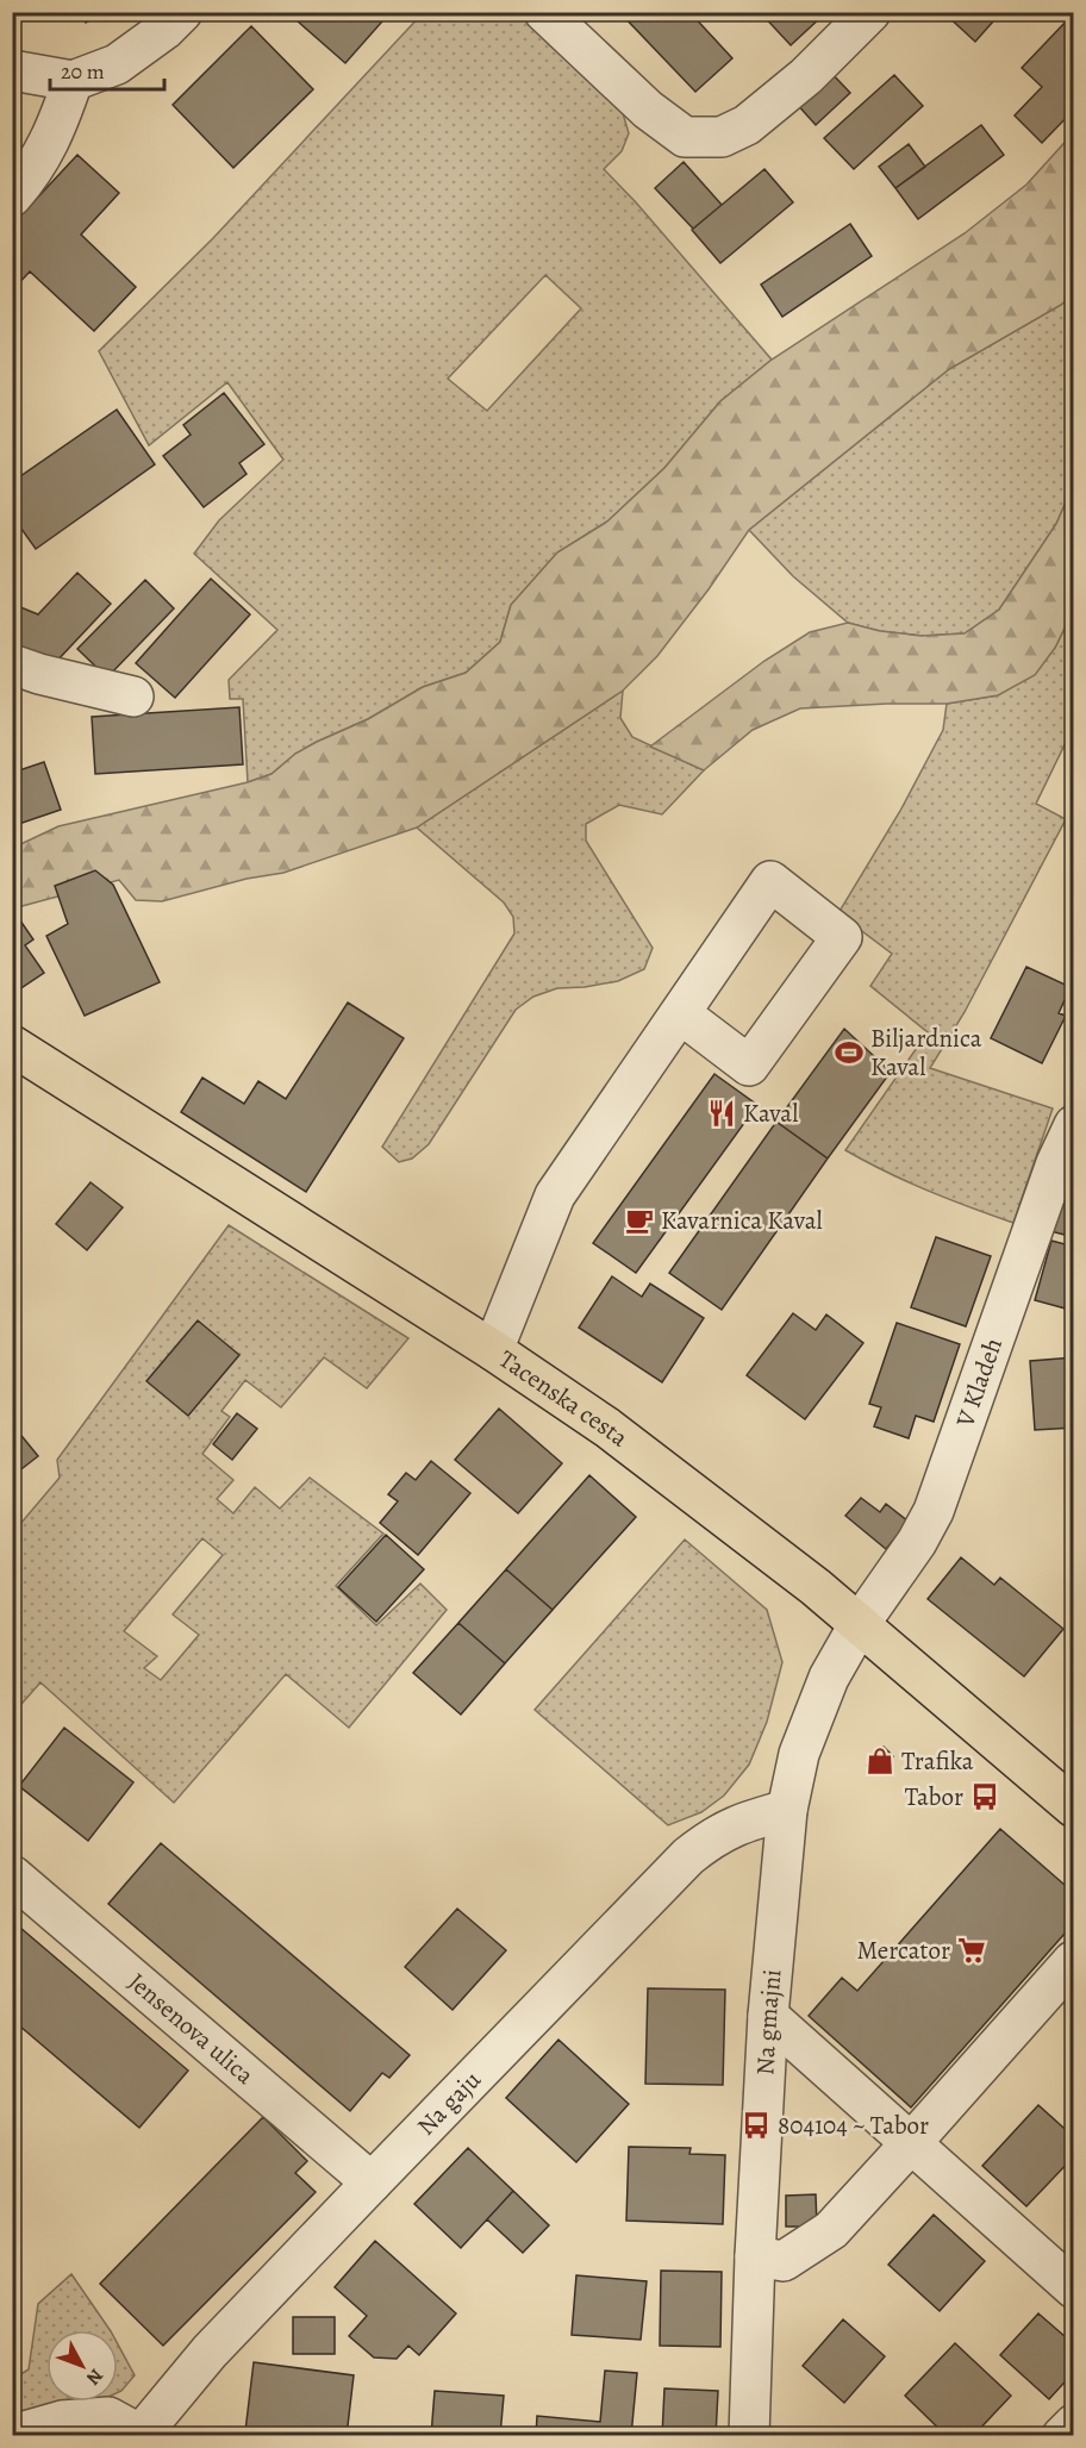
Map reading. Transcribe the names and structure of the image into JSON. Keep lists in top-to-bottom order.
{
  "streets": {
    "main road": ["Tacenska cesta"],
    "street": [
      "V Kladeh",
      "Na gmajni",
      "Jensenova ulica",
      "Na gaju"
    ]
  },
  "crossings": [
    ["V Kladeh", "Tacenska cesta"],
    ["V Kladeh", "Na gmajni"],
    ["Tacenska cesta", "Na gmajni"],
    ["Na gmajni", "Na gaju"],
    ["Jensenova ulica", "Na gaju"]
  ],
  "places": {
    "sports": ["Biljardnica Kaval"],
    "restaurant": ["Kaval"],
    "cafe": ["Kavarnica Kaval"],
    "shop": ["Trafika"],
    "bus stop": ["Tabor", "804104 ~ Tabor"],
    "supermarket": ["Mercator"]
  },
  "scale_bar": "20 m",
  "north": "bottom right"
}
